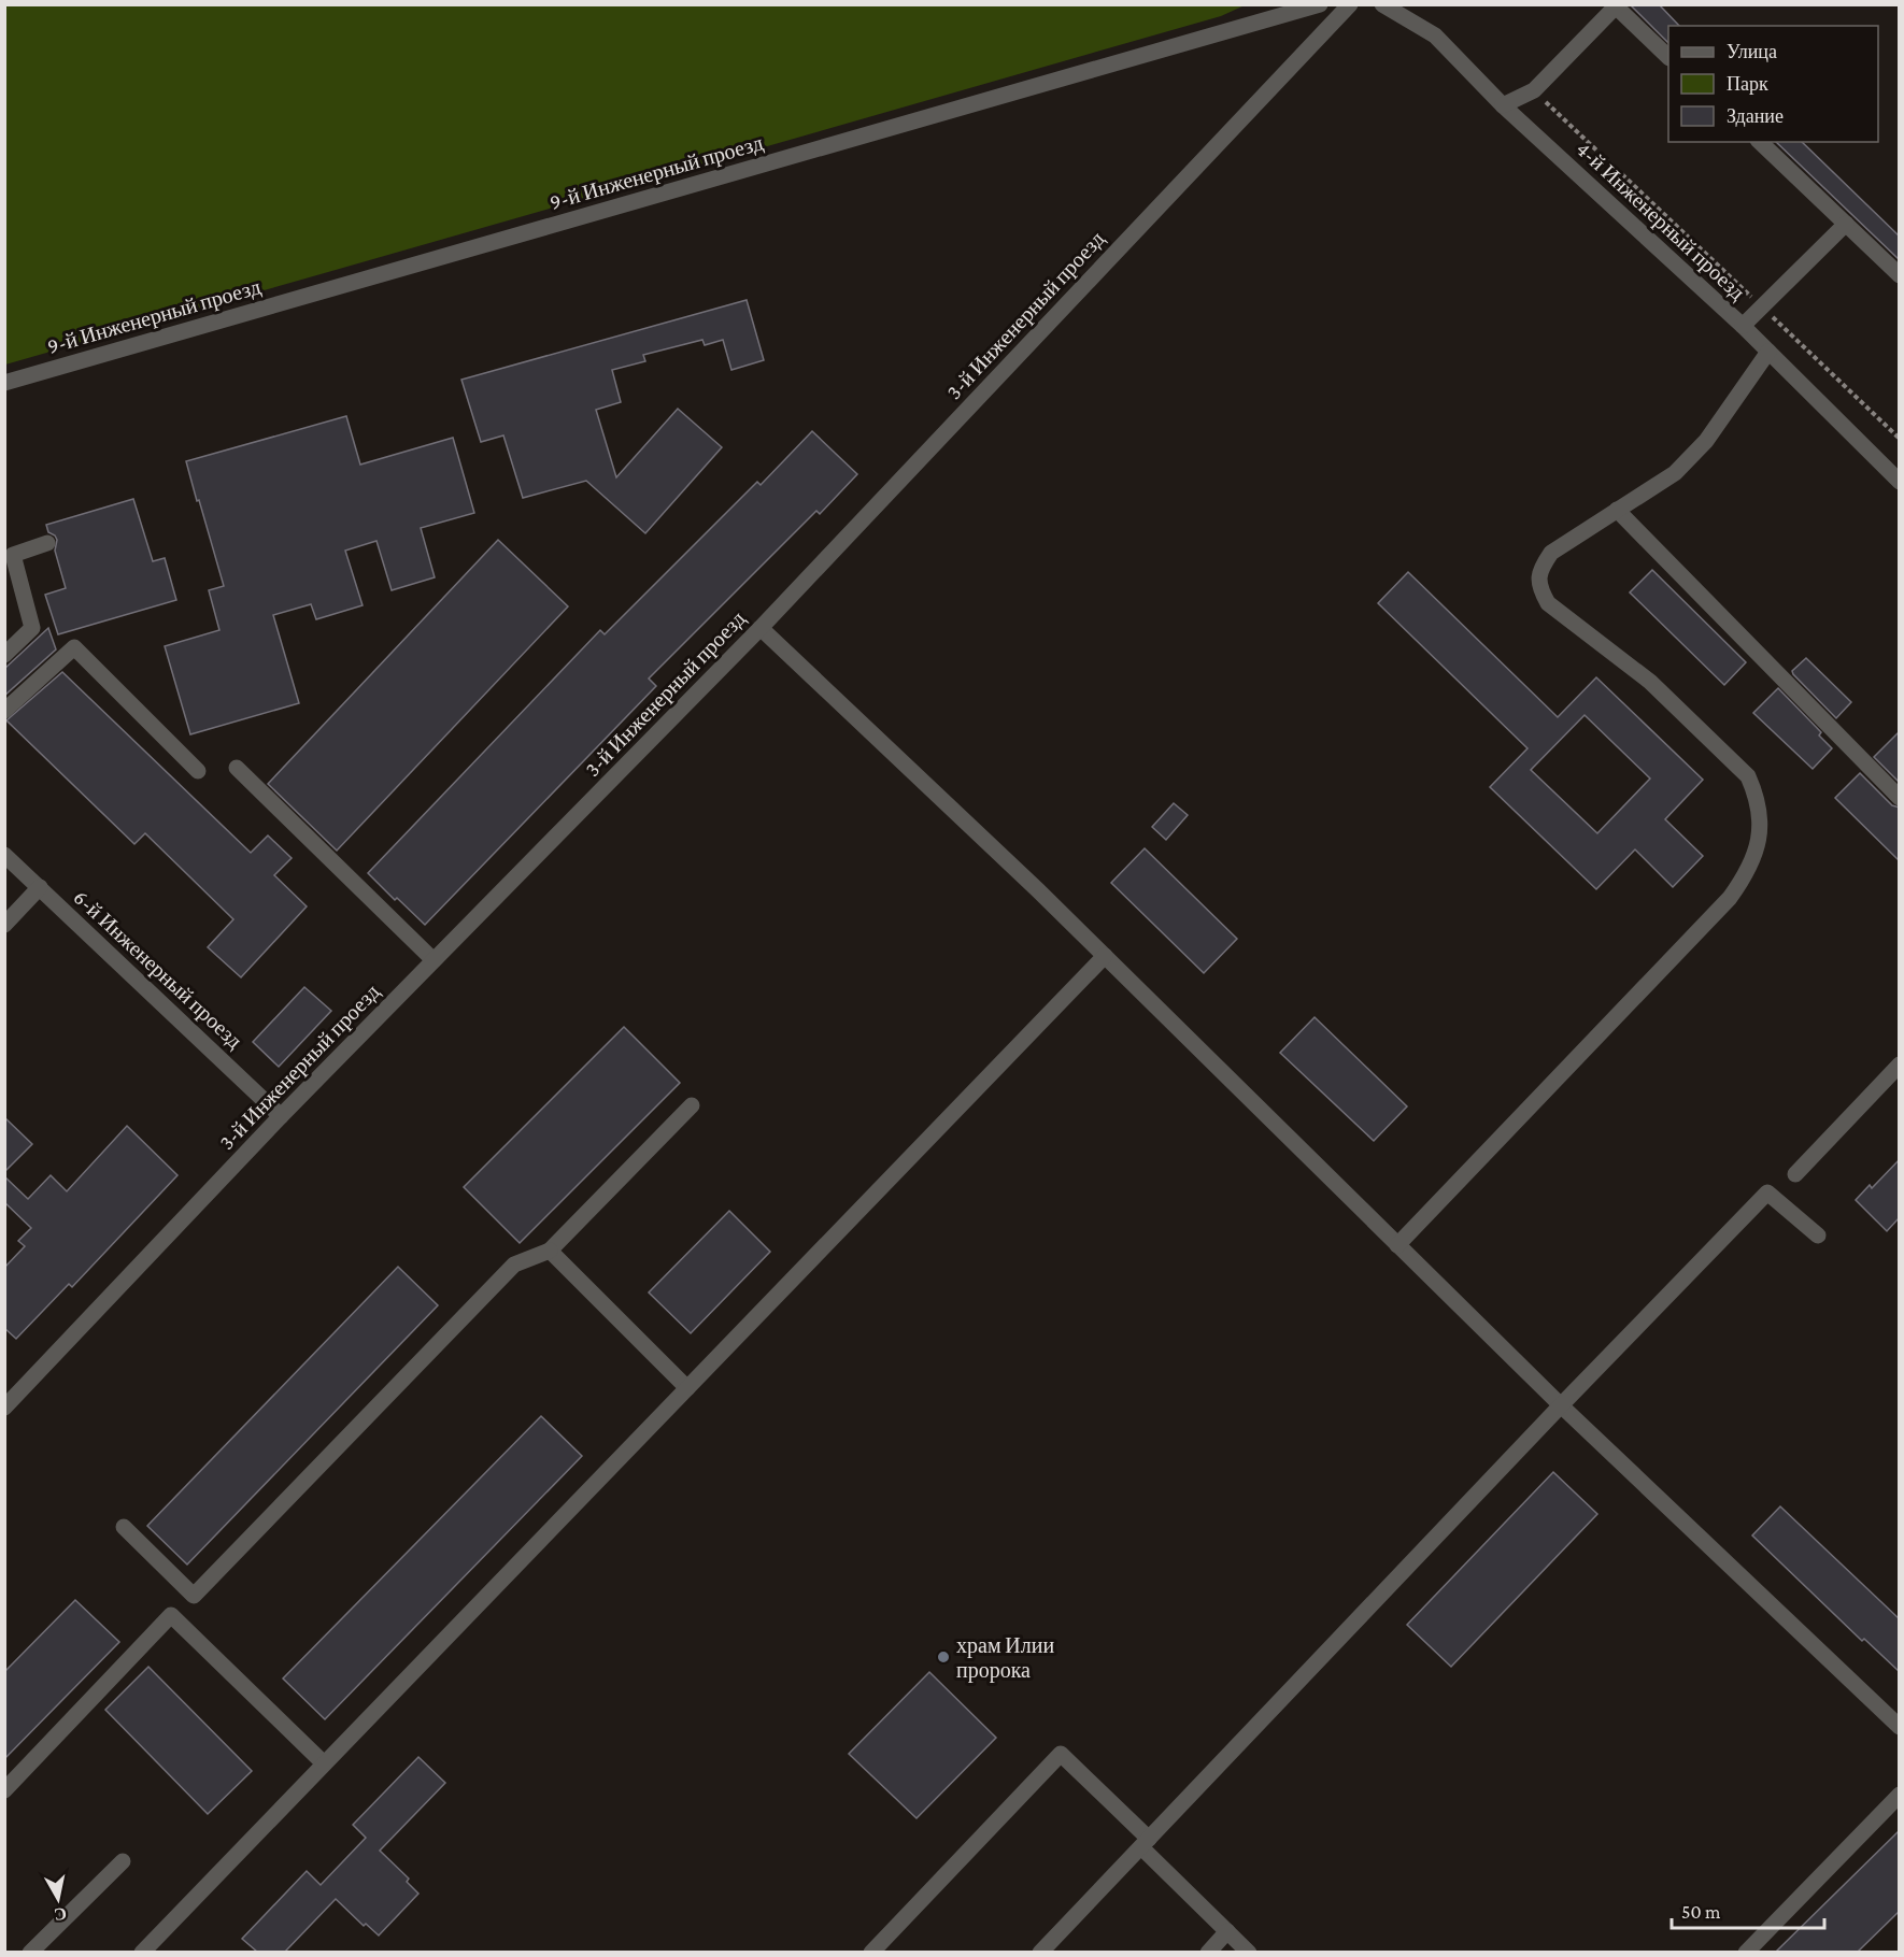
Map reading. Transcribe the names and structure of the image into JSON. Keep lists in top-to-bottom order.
{
  "streets": {
    "street": [
      "9-й Инженерный проезд",
      "4-й Инженерный проезд",
      "3-й Инженерный проезд",
      "6-й Инженерный проезд"
    ]
  },
  "crossings": [
    ["3-й Инженерный проезд", "6-й Инженерный проезд"]
  ],
  "places": ["храм Илии пророка"],
  "legend": ["Улица", "Парк", "Здание"],
  "scale_bar": "50 m",
  "north": "bottom"
}
